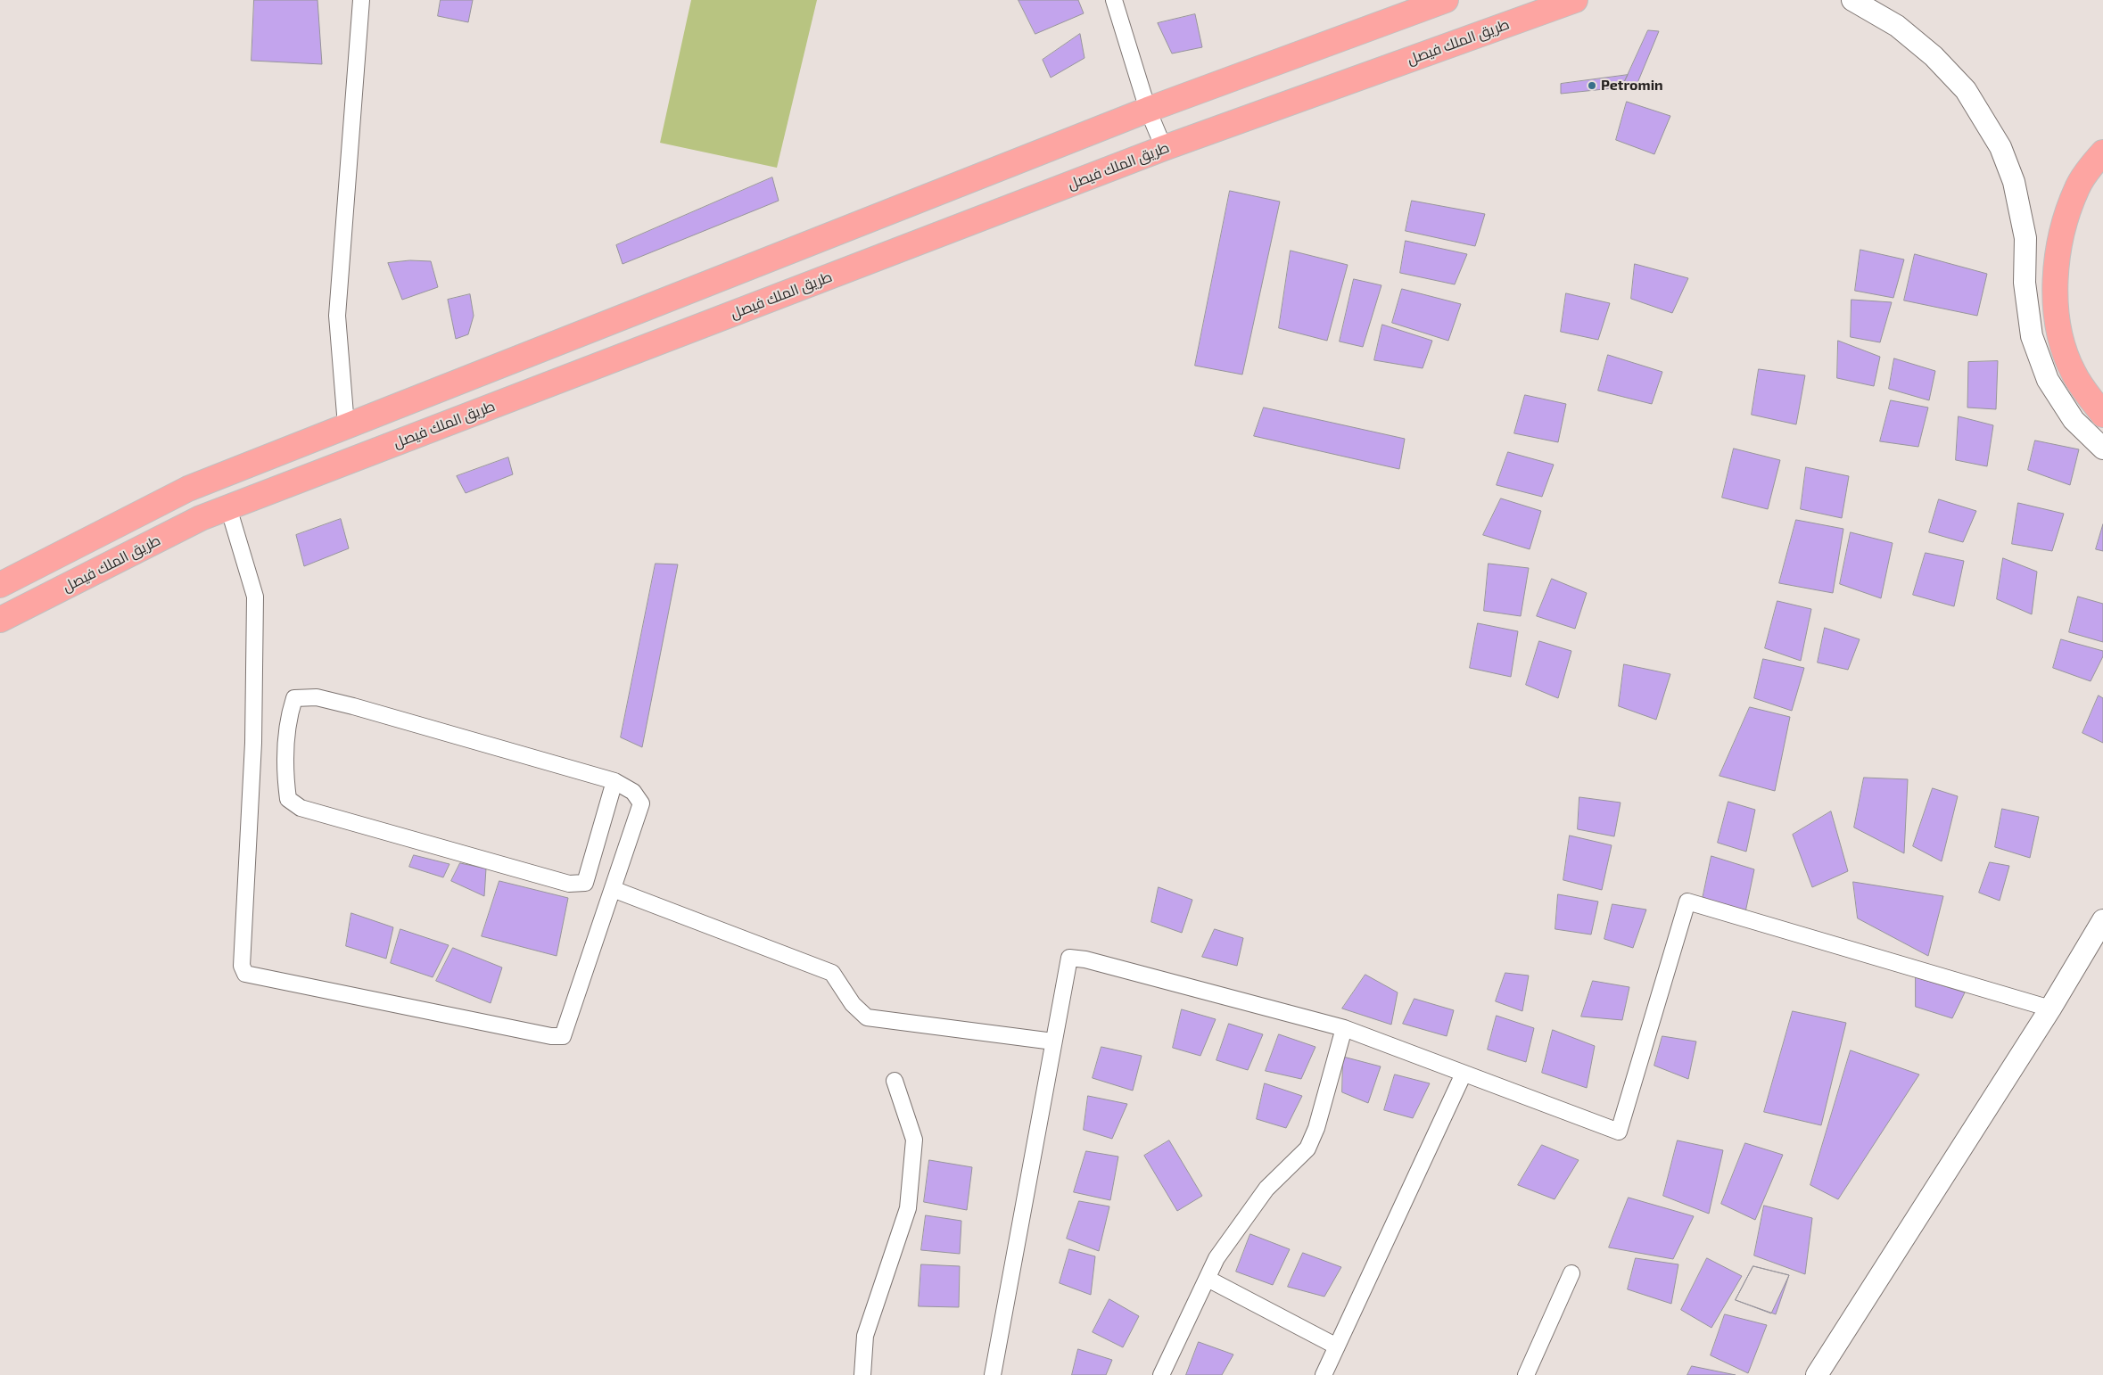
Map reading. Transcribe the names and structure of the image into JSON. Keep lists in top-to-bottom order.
{
  "streets": {
    "main road": ["طريق الملك فيصل"]
  },
  "places": ["Petromin"]
}
